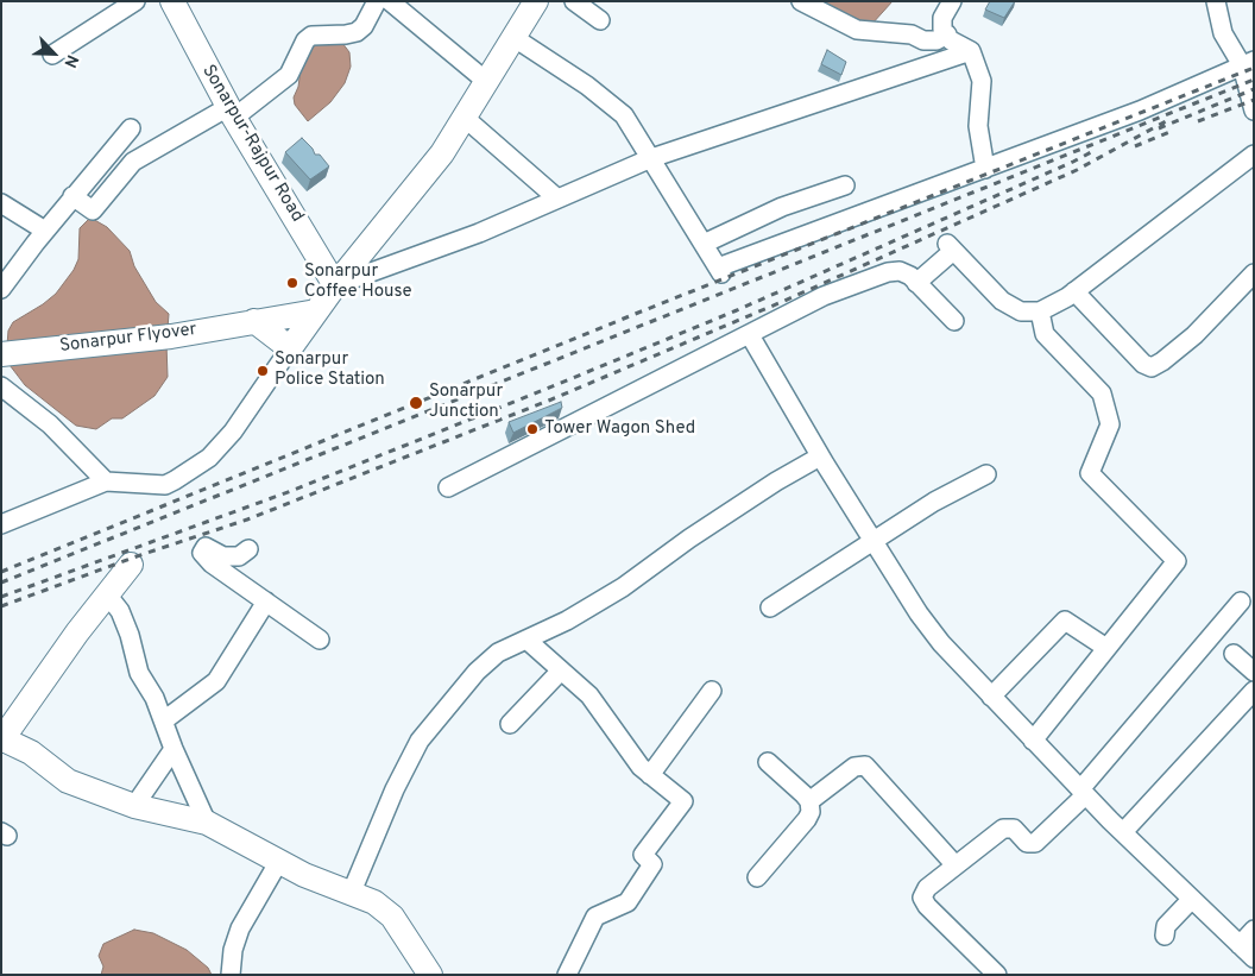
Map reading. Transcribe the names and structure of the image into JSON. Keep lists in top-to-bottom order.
{
  "streets": {
    "main road": ["Sonarpur-Rajpur Road", "Sonarpur Flyover"]
  },
  "places": [
    "Sonarpur Coffee House",
    "Sonarpur Police Station",
    "Sonarpur Junction",
    "Tower Wagon Shed"
  ],
  "north": "bottom right"
}
